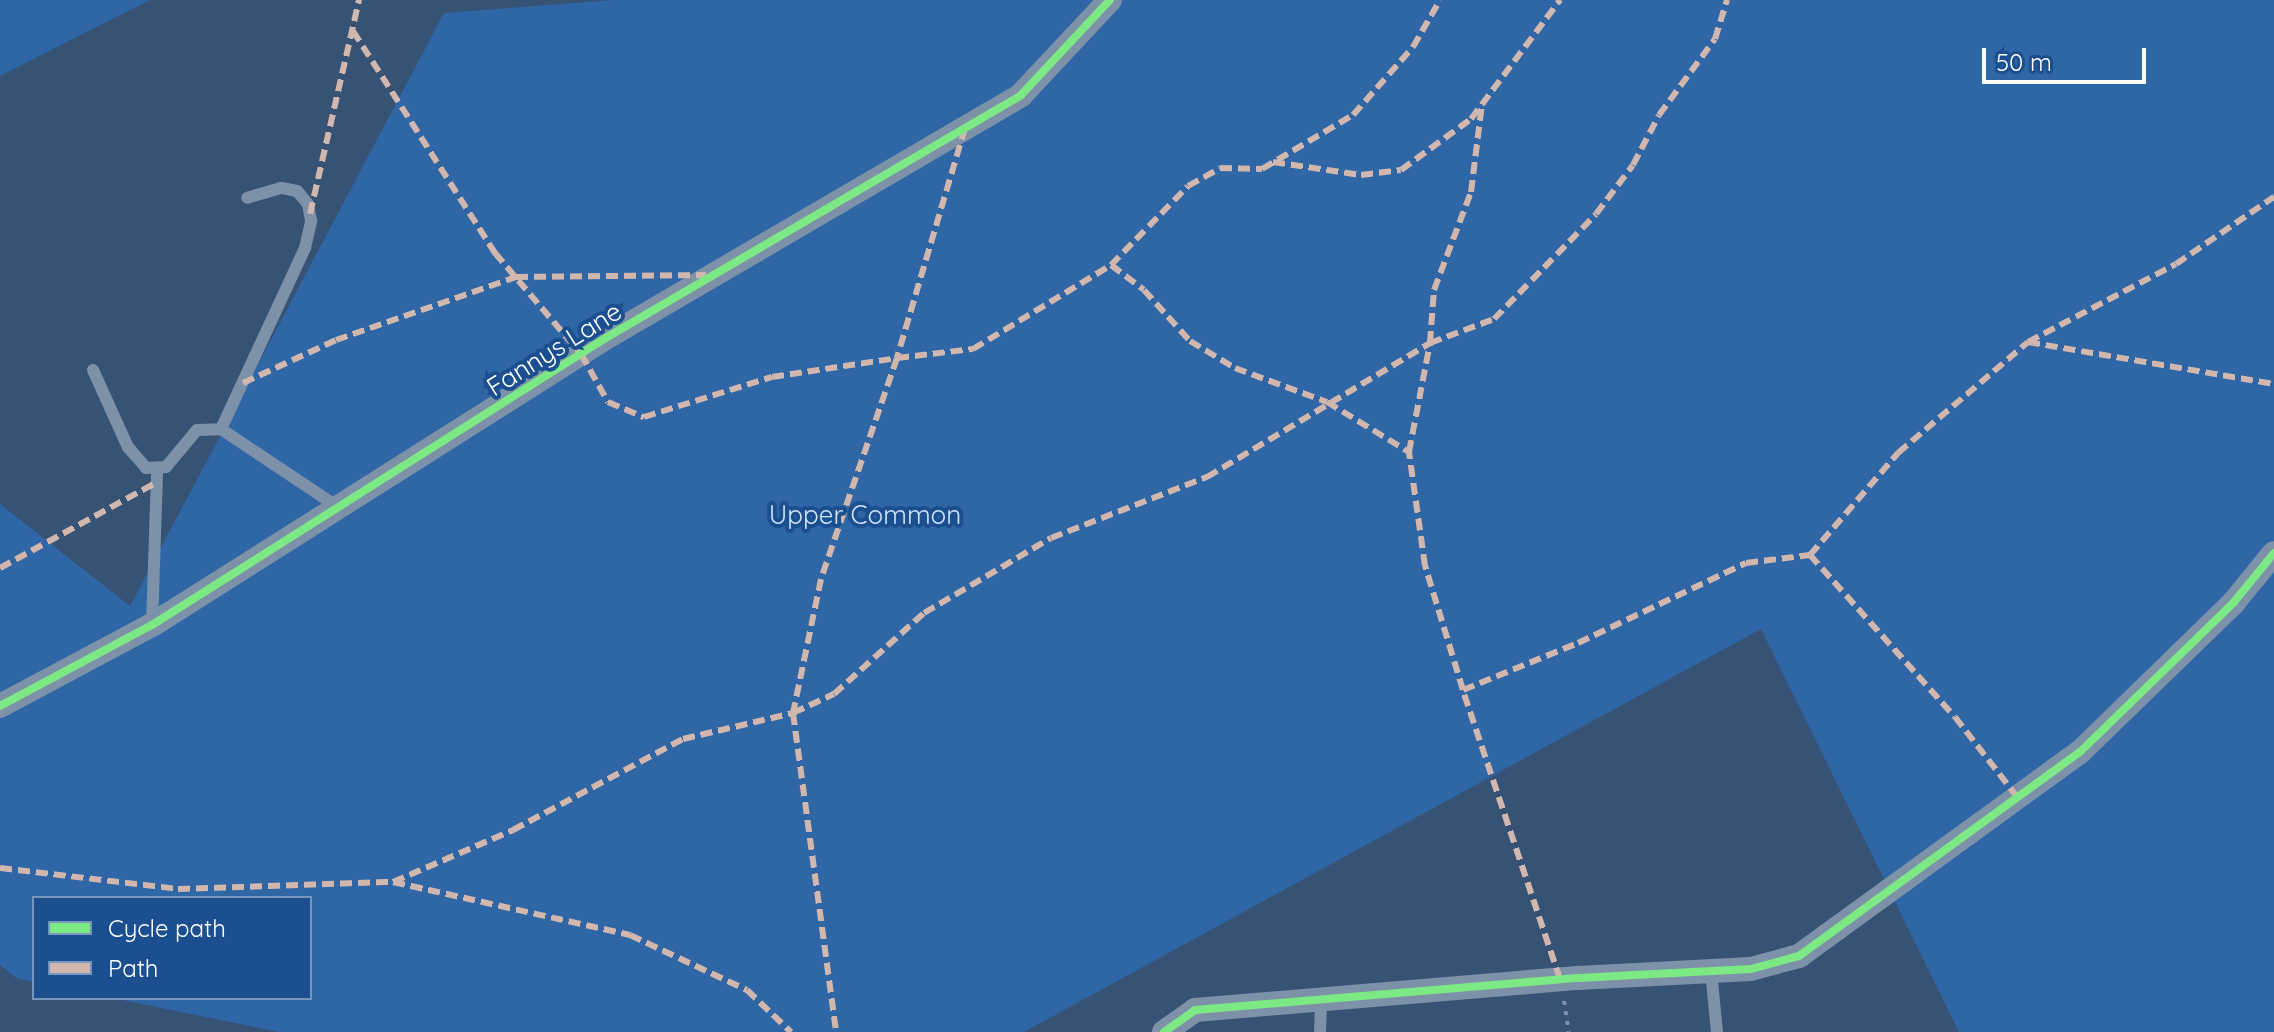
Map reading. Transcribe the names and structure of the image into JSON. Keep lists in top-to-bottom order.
{
  "streets": {
    "street": ["Fannys Lane"]
  },
  "parks": ["Upper Common"],
  "legend": ["Cycle path", "Path"],
  "scale_bar": "50 m"
}
